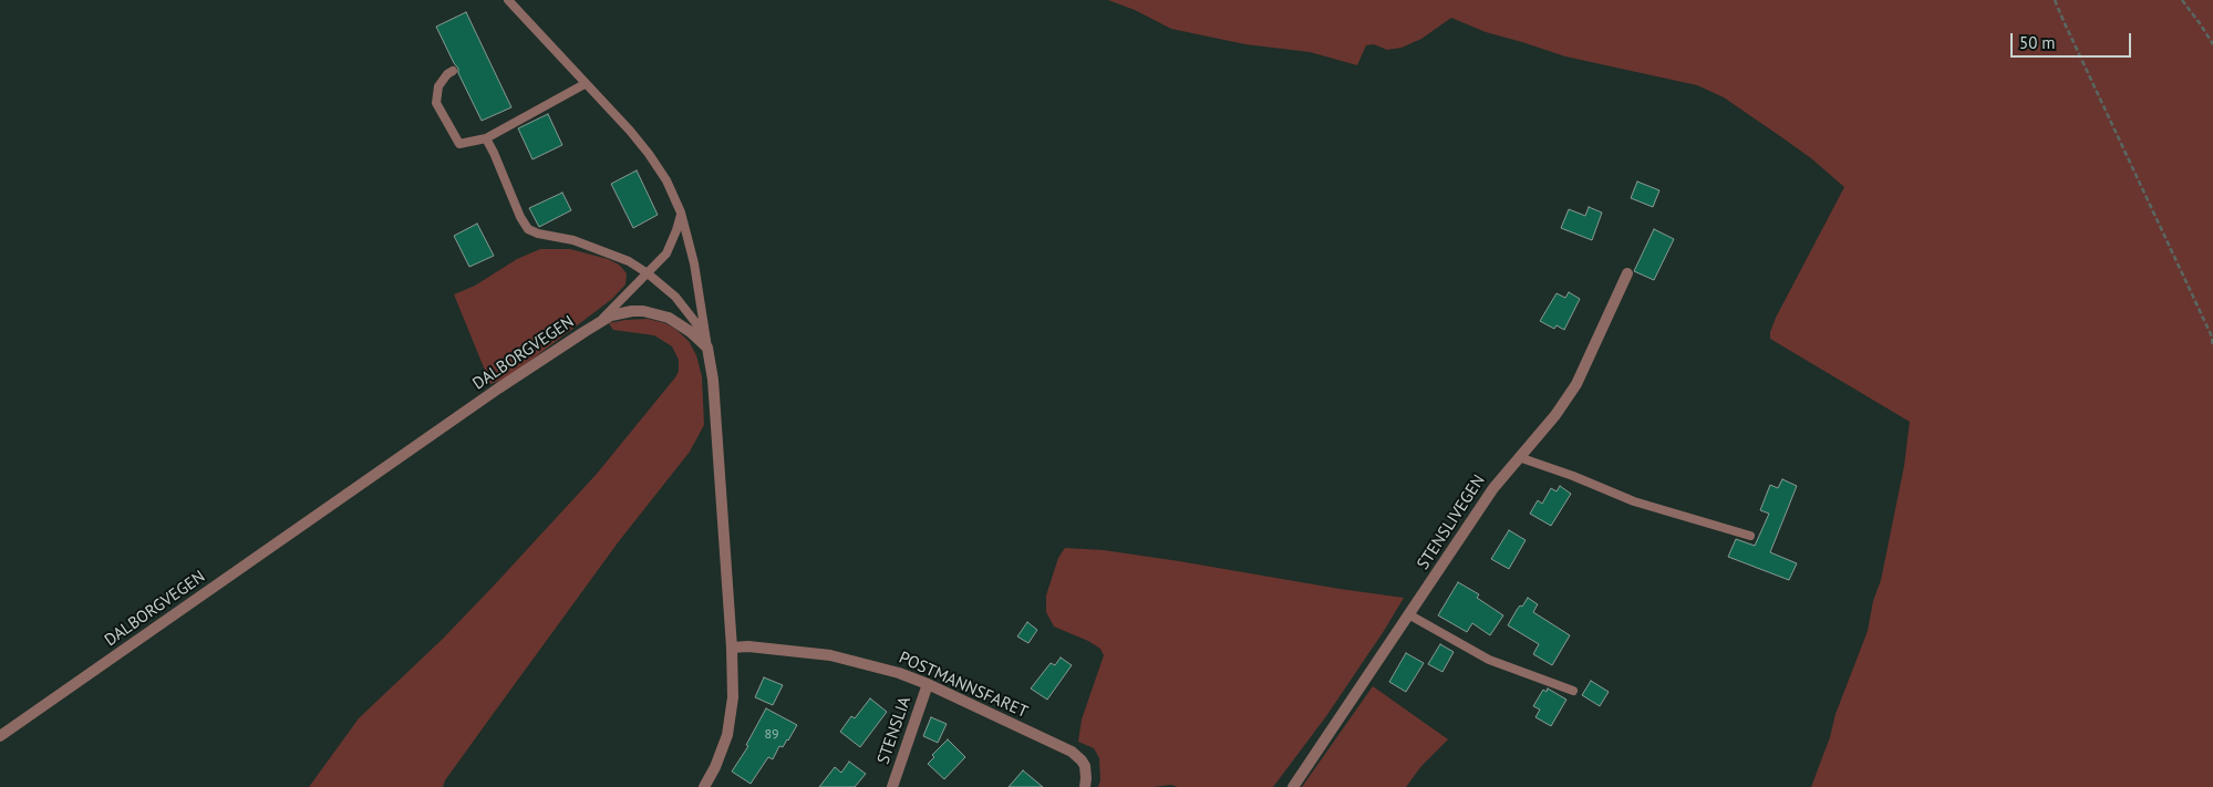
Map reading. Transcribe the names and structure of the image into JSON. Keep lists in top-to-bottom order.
{
  "streets": {
    "street": [
      "DALBORGVEGEN",
      "STENSLIVEGEN",
      "POSTMANNSFARET",
      "STENSLIA"
    ]
  },
  "crossings": [
    ["POSTMANNSFARET", "STENSLIA"]
  ],
  "house_numbers": ["89"],
  "scale_bar": "50 m"
}
